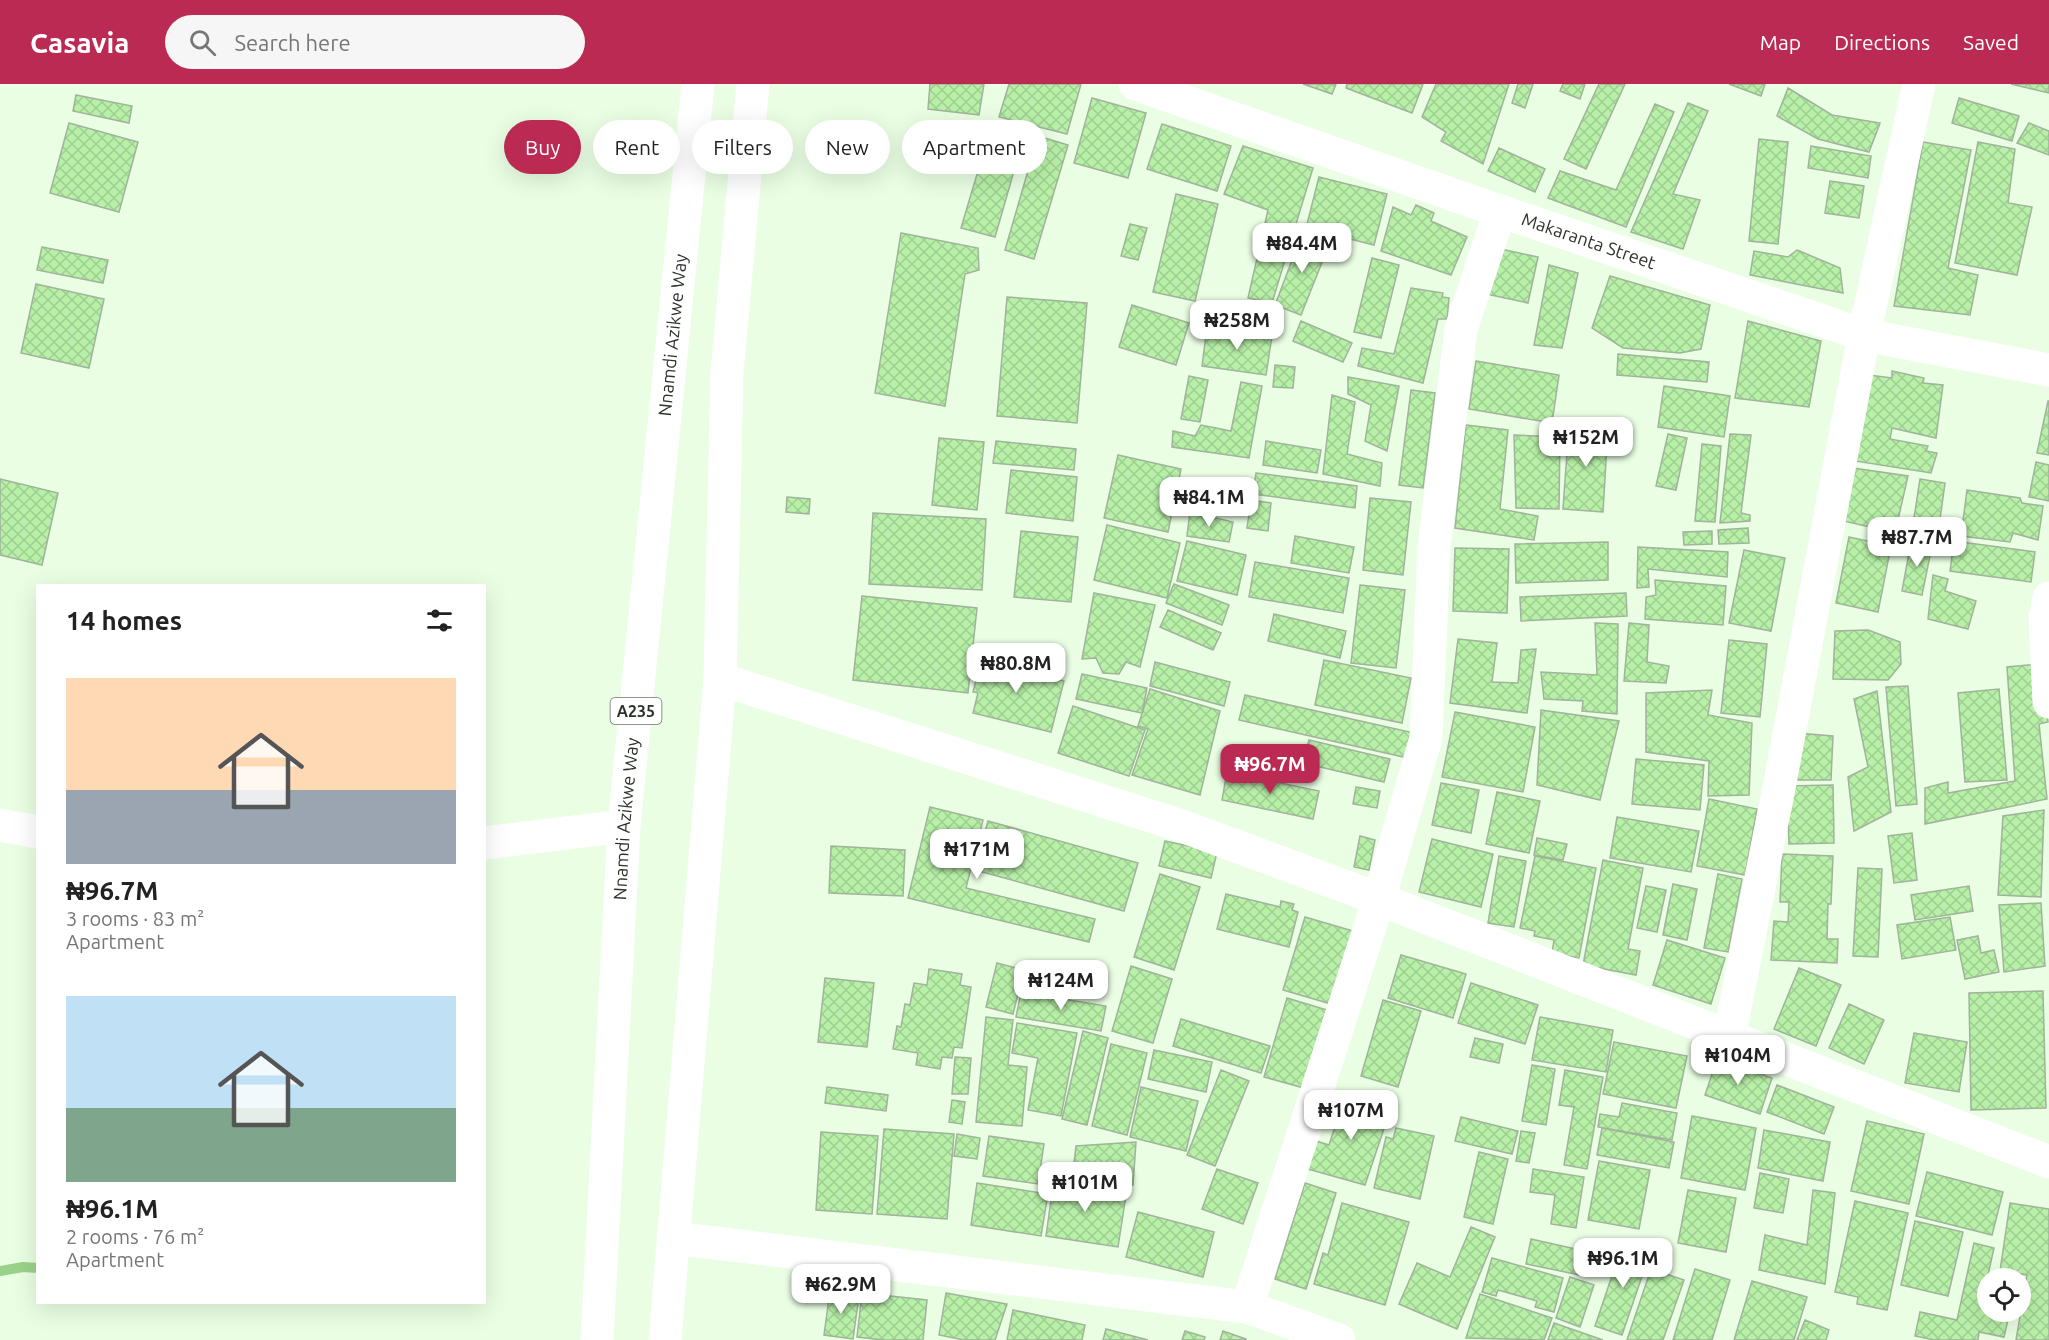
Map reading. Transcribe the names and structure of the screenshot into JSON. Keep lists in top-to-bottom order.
{
  "streets": {
    "main road": ["Makaranta Street", "Nnamdi Azikwe Way", "A235"]
  },
  "page": {
    "header": "Casavia",
    "search": "Search here",
    "nav": ["Map", "Directions", "Saved"],
    "chip": [
      "Buy",
      "Rent",
      "Filters",
      "New",
      "Apartment"
    ],
    "price": [
      "₦84.4M",
      "₦258M",
      "₦152M",
      "₦84.1M",
      "₦87.7M",
      "₦80.8M",
      "₦96.7M",
      "₦171M",
      "₦124M",
      "₦104M",
      "₦107M",
      "₦101M",
      "₦96.1M",
      "₦62.9M"
    ],
    "heading": "14 homes",
    "list": [
      {
        "name": "₦96.7M",
        "note": "3 rooms · 83 m² · Apartment"
      },
      {
        "name": "₦96.1M",
        "note": "2 rooms · 76 m² · Apartment"
      }
    ]
  }
}
